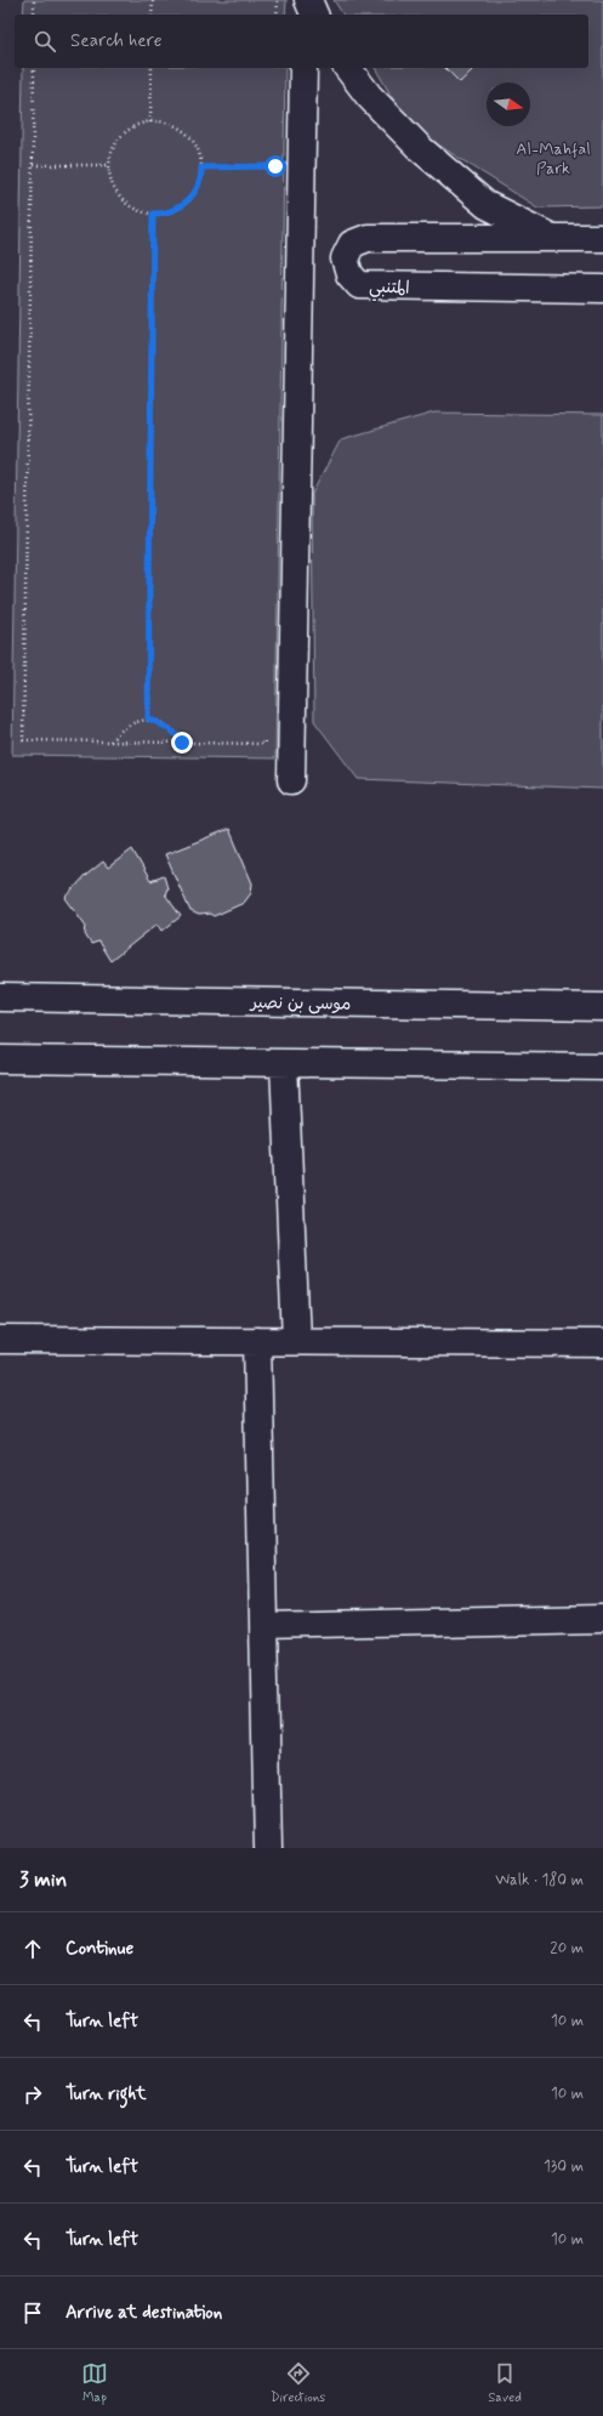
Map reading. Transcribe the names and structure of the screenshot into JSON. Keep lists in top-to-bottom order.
{
  "streets": {
    "street": ["المتنبي", "موسى بن نصير"]
  },
  "parks": ["Al-Mahfal Park"],
  "north": "right",
  "page": {
    "search": "Search here",
    "heading": ["3 min", "Walk · 180 m"],
    "list": [
      ["Continue", "20 m"],
      ["Turn left", "10 m"],
      ["Turn right", "10 m"],
      ["Turn left", "130 m"],
      ["Turn left", "10 m"],
      "Arrive at destination"
    ],
    "nav": ["Map", "Directions", "Saved"]
  }
}
